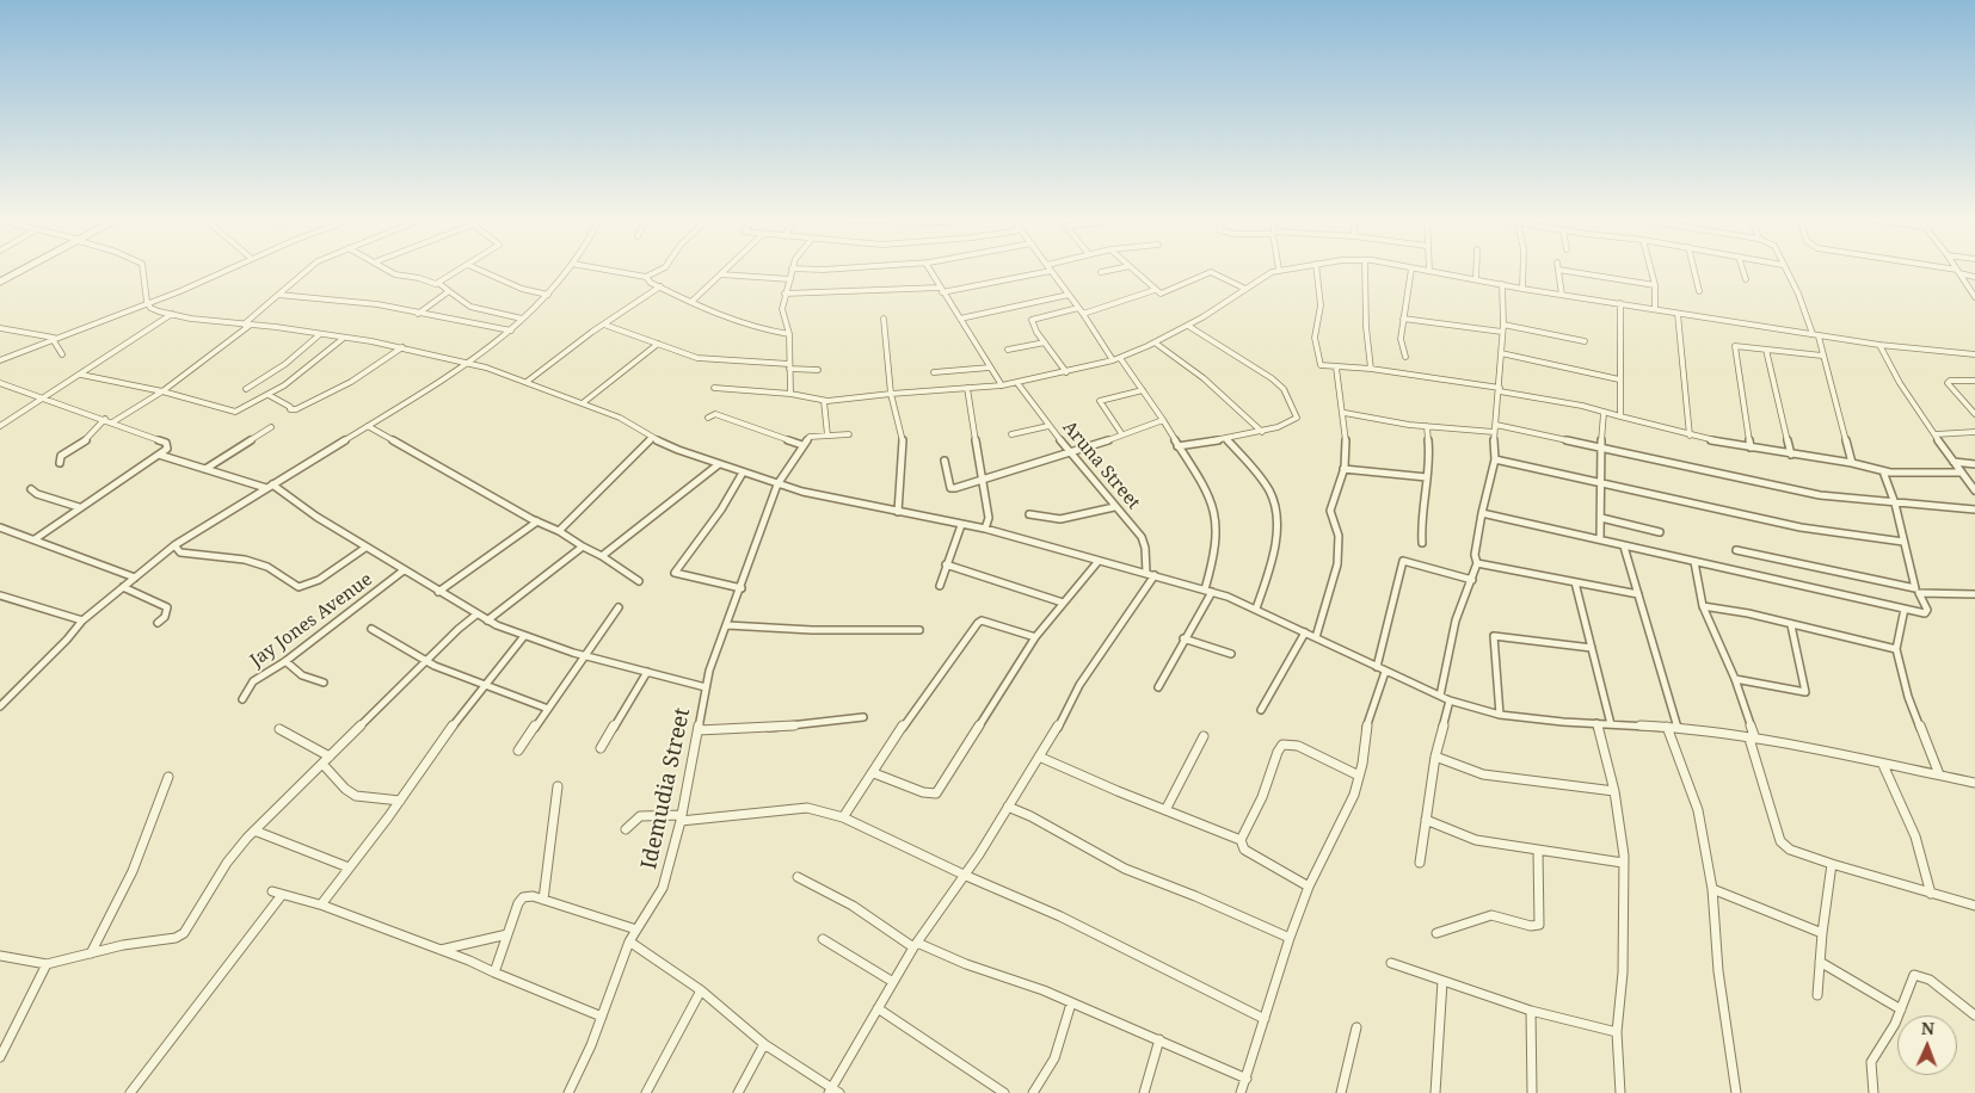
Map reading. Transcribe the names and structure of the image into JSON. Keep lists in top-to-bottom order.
{
  "streets": {
    "street": ["Aruna Street", "Jay Jones Avenue", "Idemudia Street"]
  },
  "north": "top"
}
